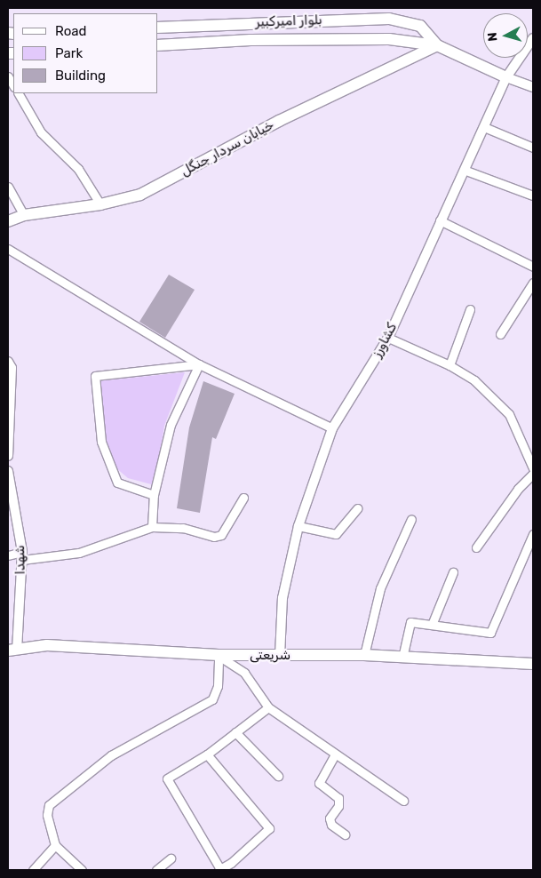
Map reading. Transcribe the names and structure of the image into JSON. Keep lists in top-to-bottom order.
{
  "streets": {
    "main road": ["بلوار امیرکبیر", "خیابان سردار جنگل", "شریعتی"],
    "street": ["کشاورز", "شهدا"]
  },
  "crossings": [
    ["بلوار امیرکبیر", "خیابان سردار جنگل"],
    ["بلوار امیرکبیر", "کشاورز"],
    ["کشاورز", "شریعتی"],
    ["شهدا", "شریعتی"]
  ],
  "legend": ["Road", "Park", "Building"],
  "north": "left"
}
